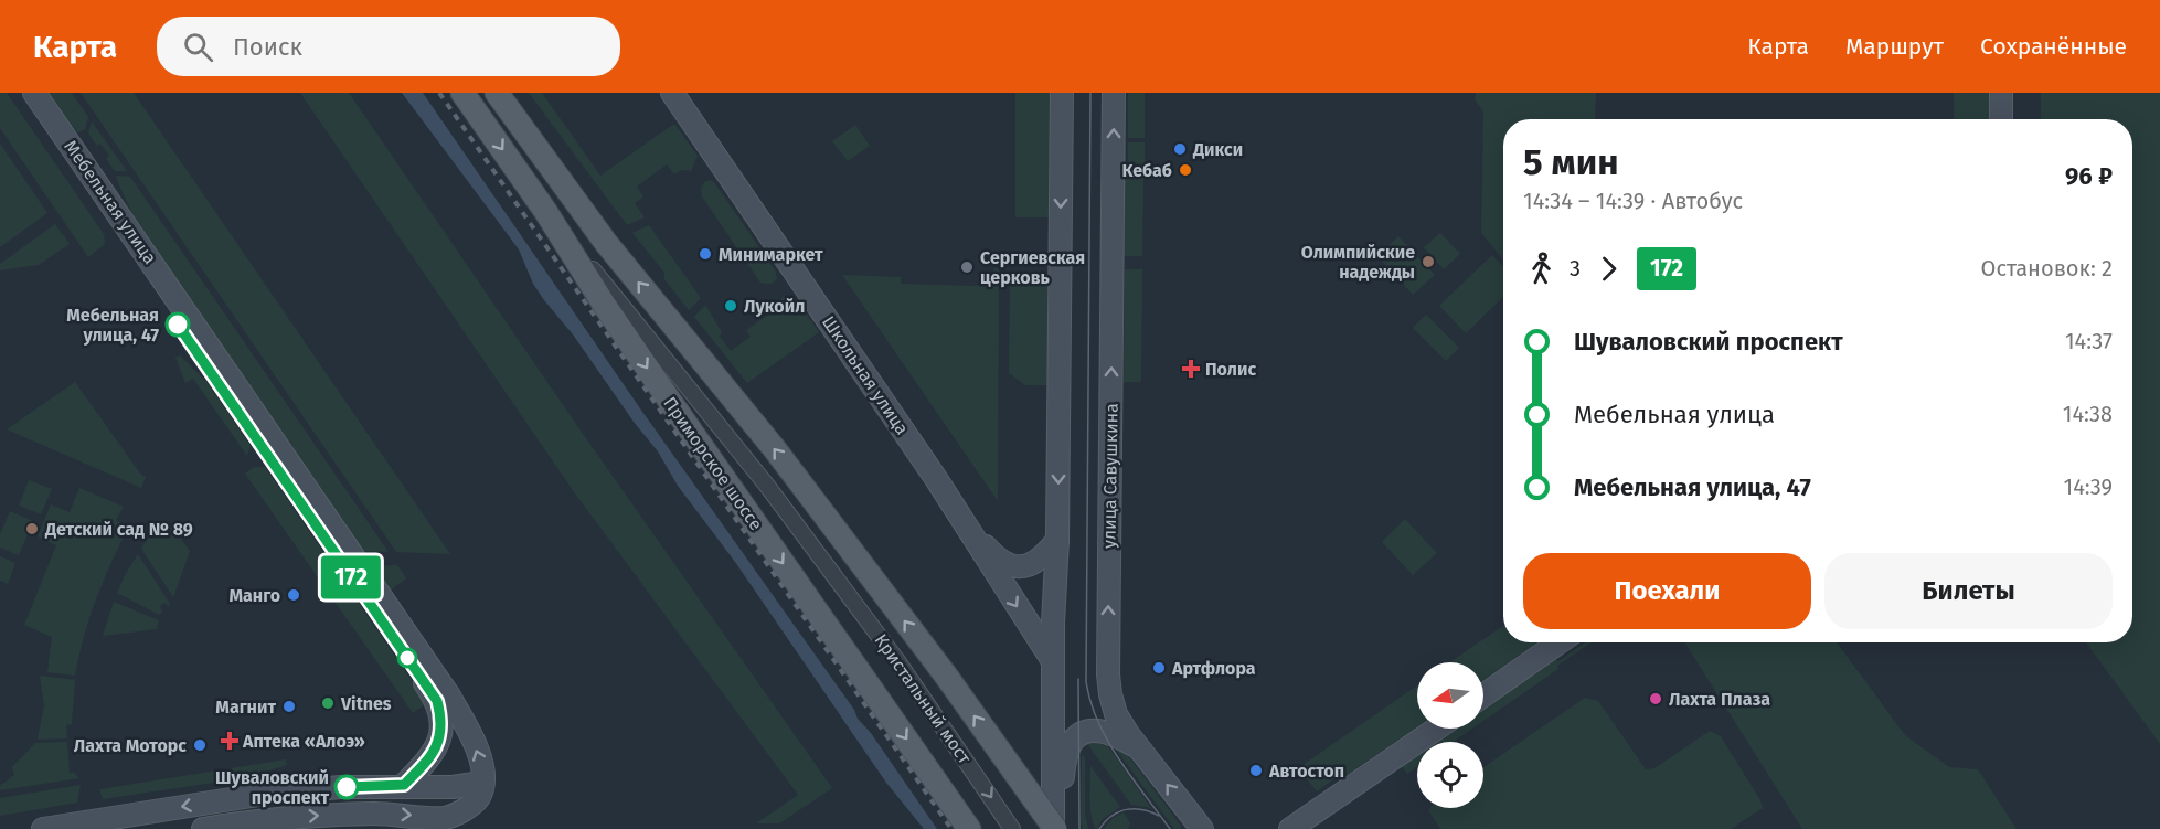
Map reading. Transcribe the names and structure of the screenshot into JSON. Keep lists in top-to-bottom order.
{
  "streets": {
    "main road": ["Приморское шоссе"],
    "street": [
      "Мебельная улица",
      "Школьная улица",
      "улица Савушкина",
      "Кристальный мост"
    ]
  },
  "crossings": [
    ["Приморское шоссе", "Кристальный мост"]
  ],
  "one_way": ["Кристальный мост"],
  "places": {
    "other": [
      "Дикси",
      "Кебаб",
      "Минимаркет",
      "Олимпийские надежды",
      "Сергиевская церковь",
      "Лукойл",
      "Мебельная улица, 47",
      "Детский сад № 89",
      "Манго",
      "Артфлора",
      "Лахта Плаза",
      "Vitnes",
      "Магнит",
      "Лахта Моторс",
      "Автостоп",
      "Шуваловский проспект"
    ],
    "health": ["Полис", "Аптека «Алоэ»"]
  },
  "lines": ["bus line 172"],
  "north": "left",
  "page": {
    "header": "Карта",
    "search": "Поиск",
    "nav": ["Карта", "Маршрут", "Сохранённые"],
    "on_map": "172",
    "heading": ["5 мин", "14:34 – 14:39 · Автобус", "96 ₽"],
    "legs": ["3", "172", "Остановок: 2"],
    "list": [
      {
        "name": "Шуваловский проспект",
        "value": "14:37"
      },
      {
        "name": "Мебельная улица",
        "value": "14:38"
      },
      {
        "name": "Мебельная улица, 47",
        "value": "14:39"
      }
    ],
    "buttons": ["Поехали", "Билеты"]
  }
}
